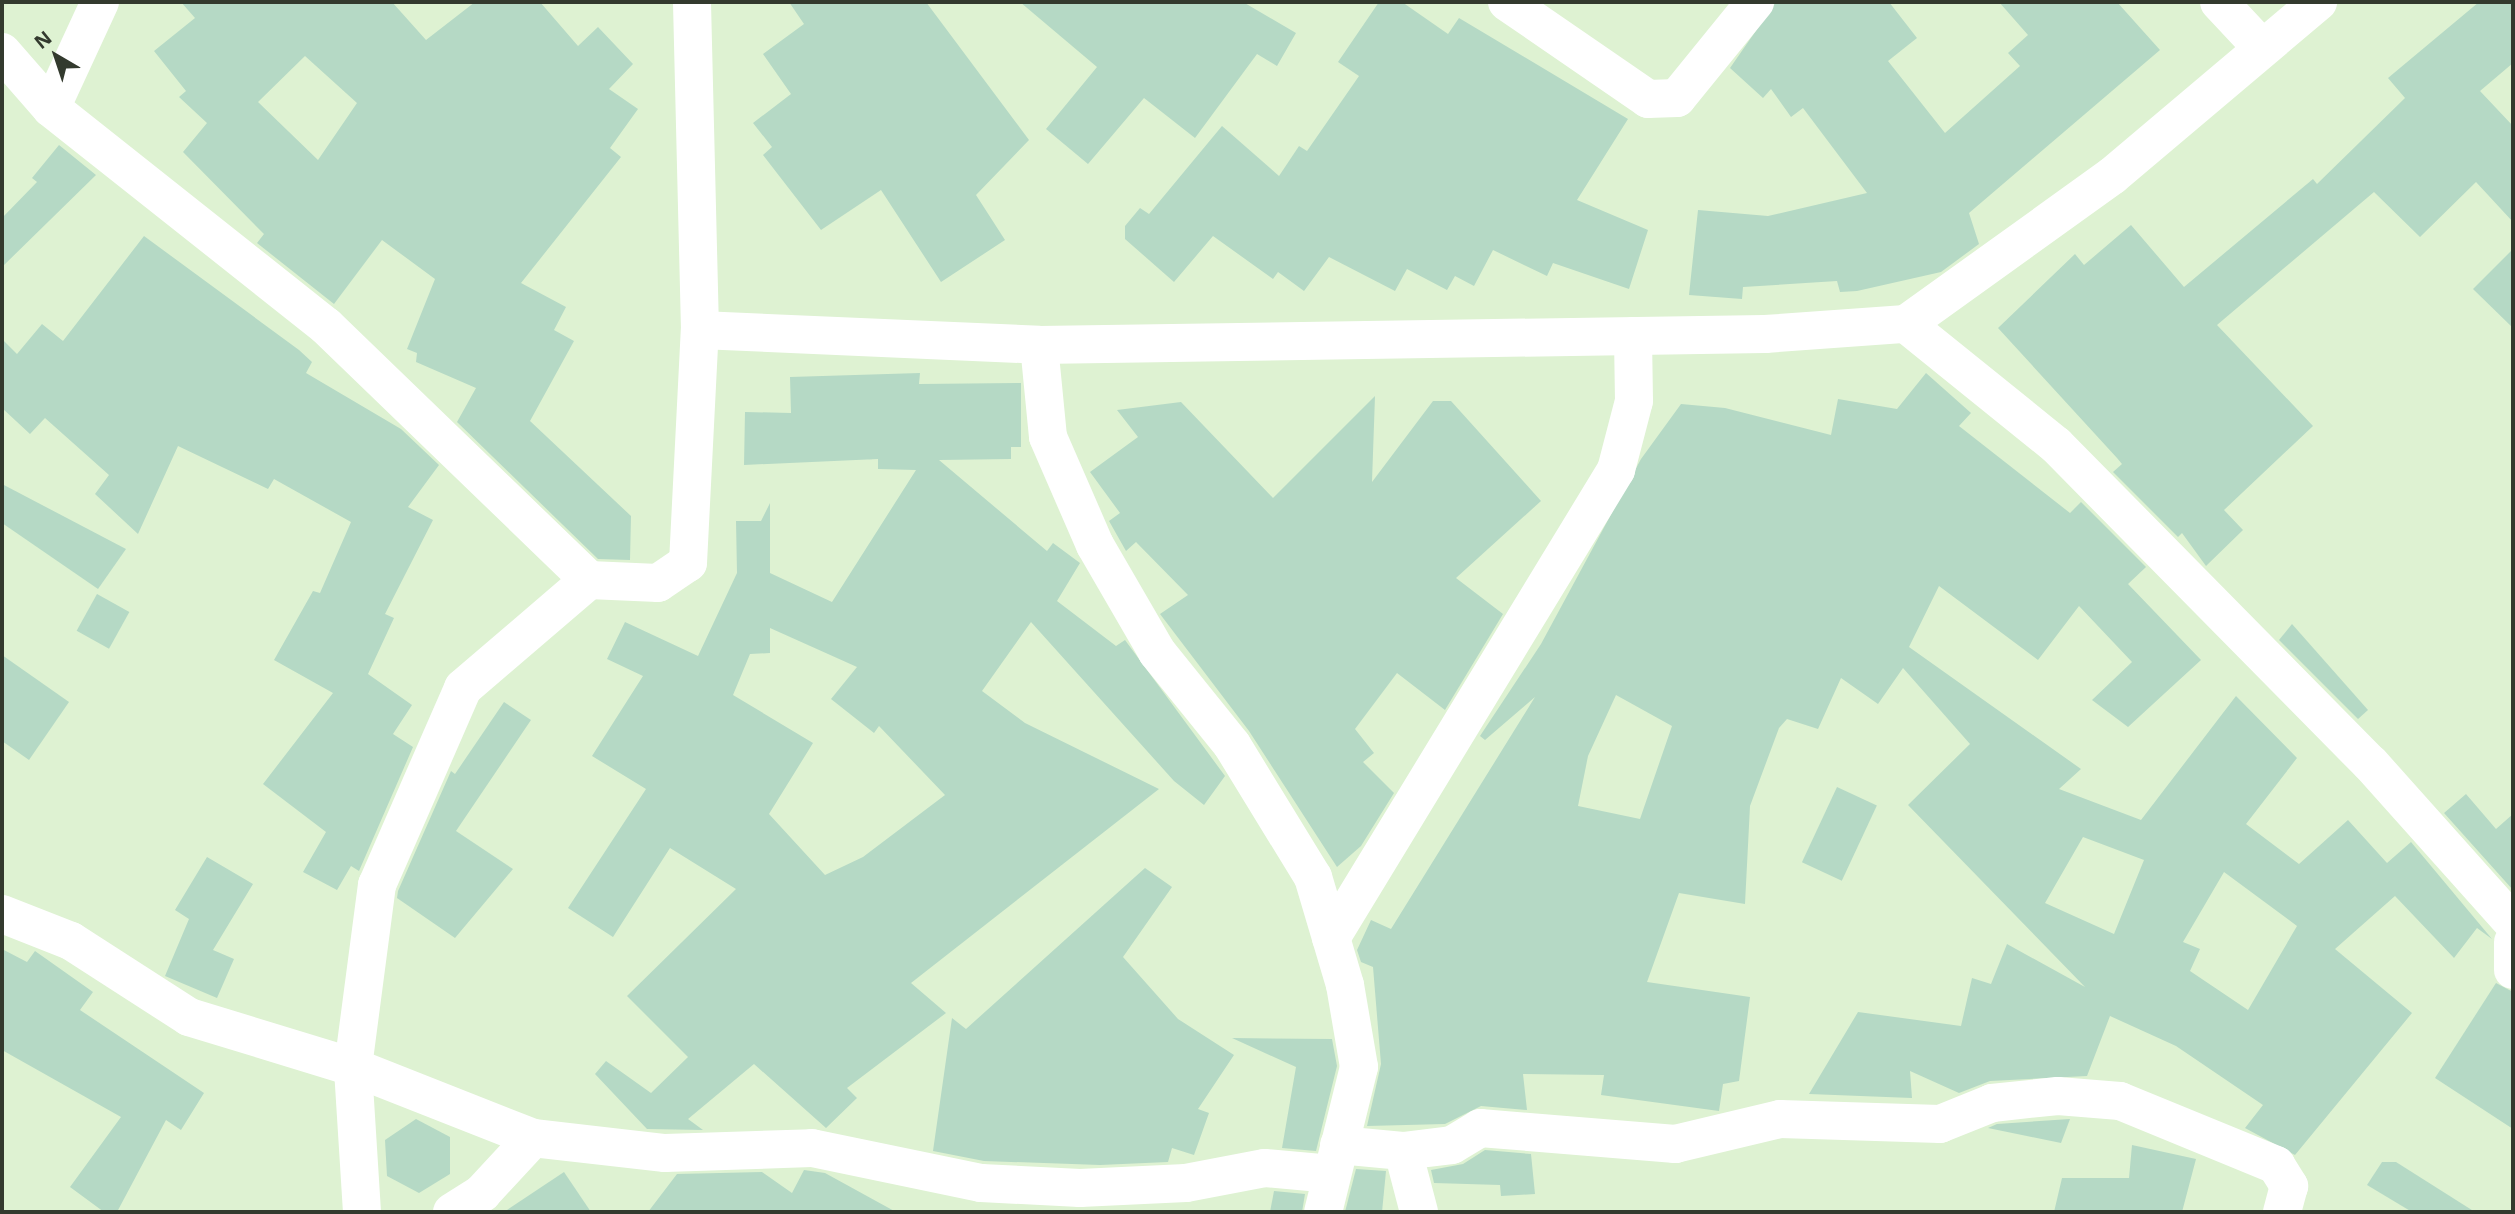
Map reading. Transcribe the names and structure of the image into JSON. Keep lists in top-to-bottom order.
{
  "north": "top left"
}
